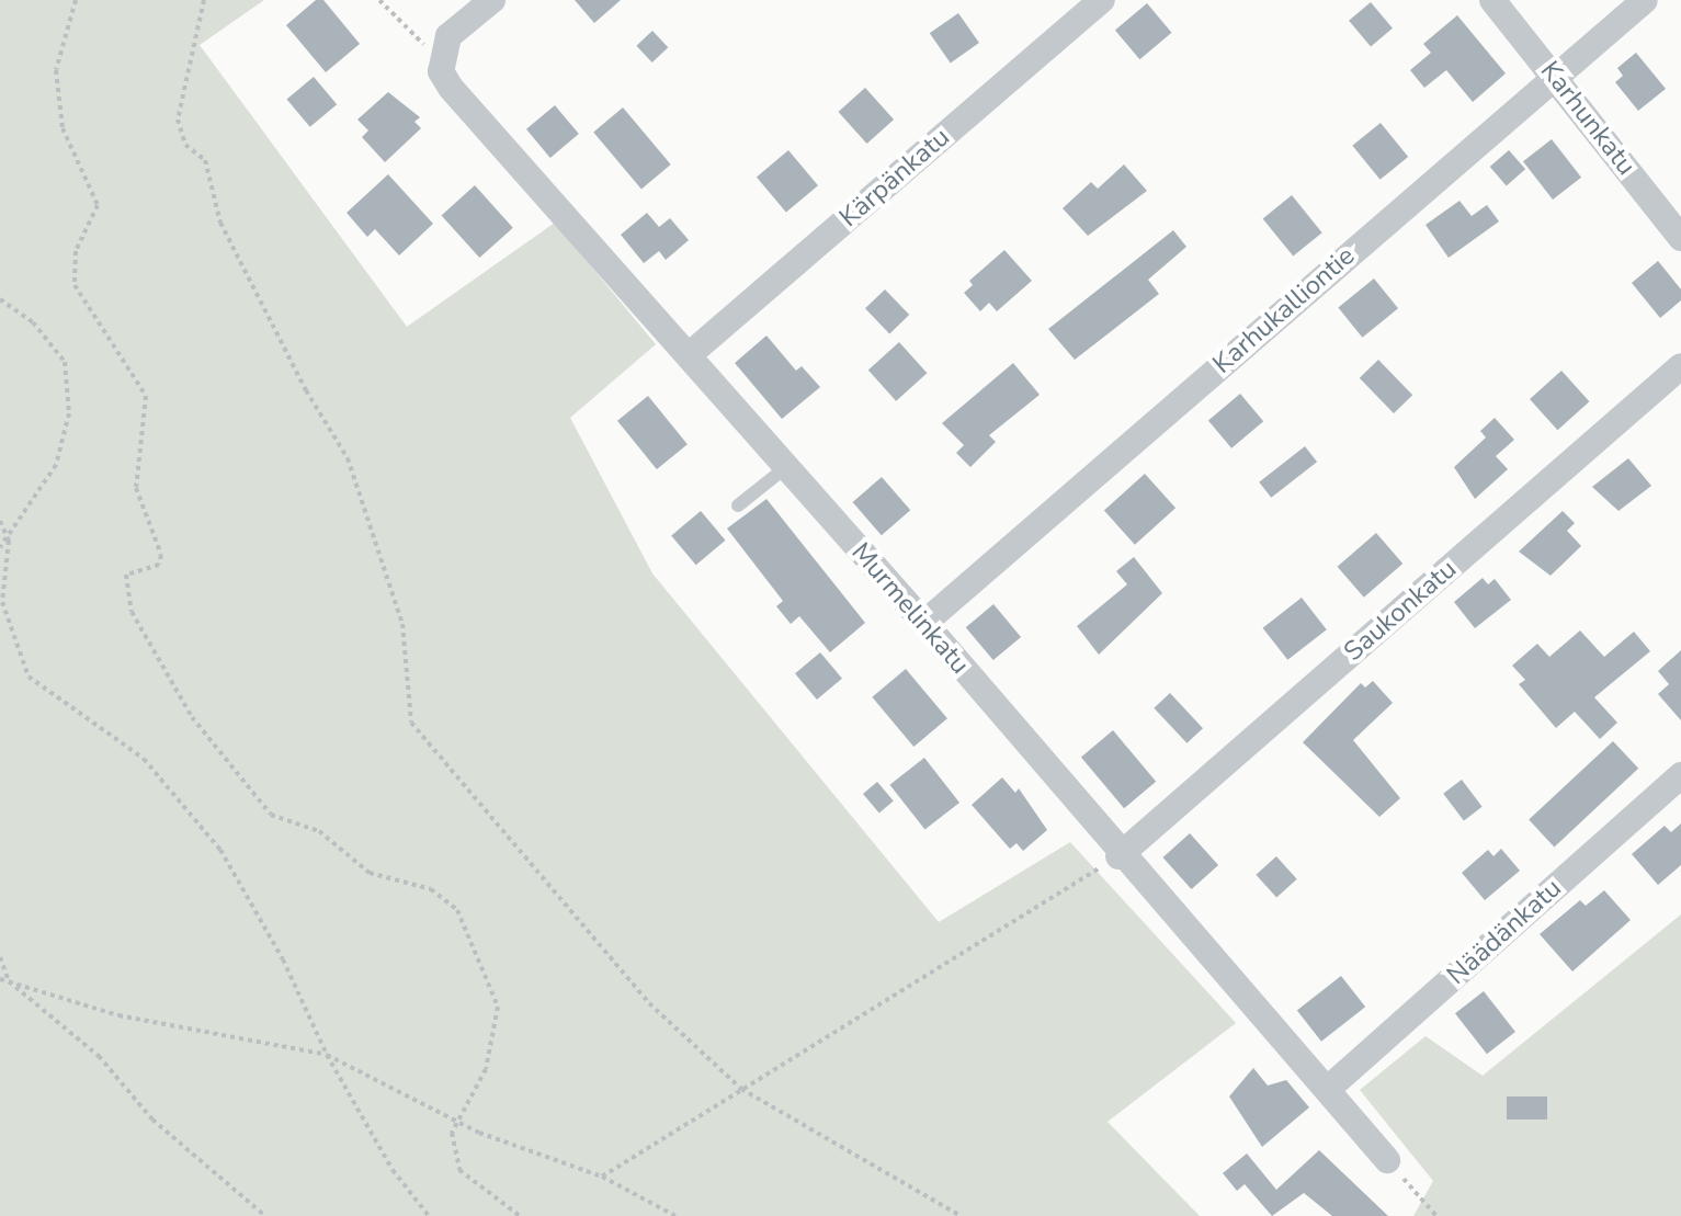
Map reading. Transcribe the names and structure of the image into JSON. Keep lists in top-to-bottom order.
{
  "streets": {
    "street": [
      "Karhunkatu",
      "Kärpänkatu",
      "Karhukalliontie",
      "Murmelinkatu",
      "Saukonkatu",
      "Näädänkatu"
    ]
  },
  "crossings": [
    ["Karhunkatu", "Karhukalliontie"],
    ["Kärpänkatu", "Murmelinkatu"],
    ["Karhukalliontie", "Murmelinkatu"],
    ["Murmelinkatu", "Saukonkatu"],
    ["Murmelinkatu", "Näädänkatu"]
  ]
}
